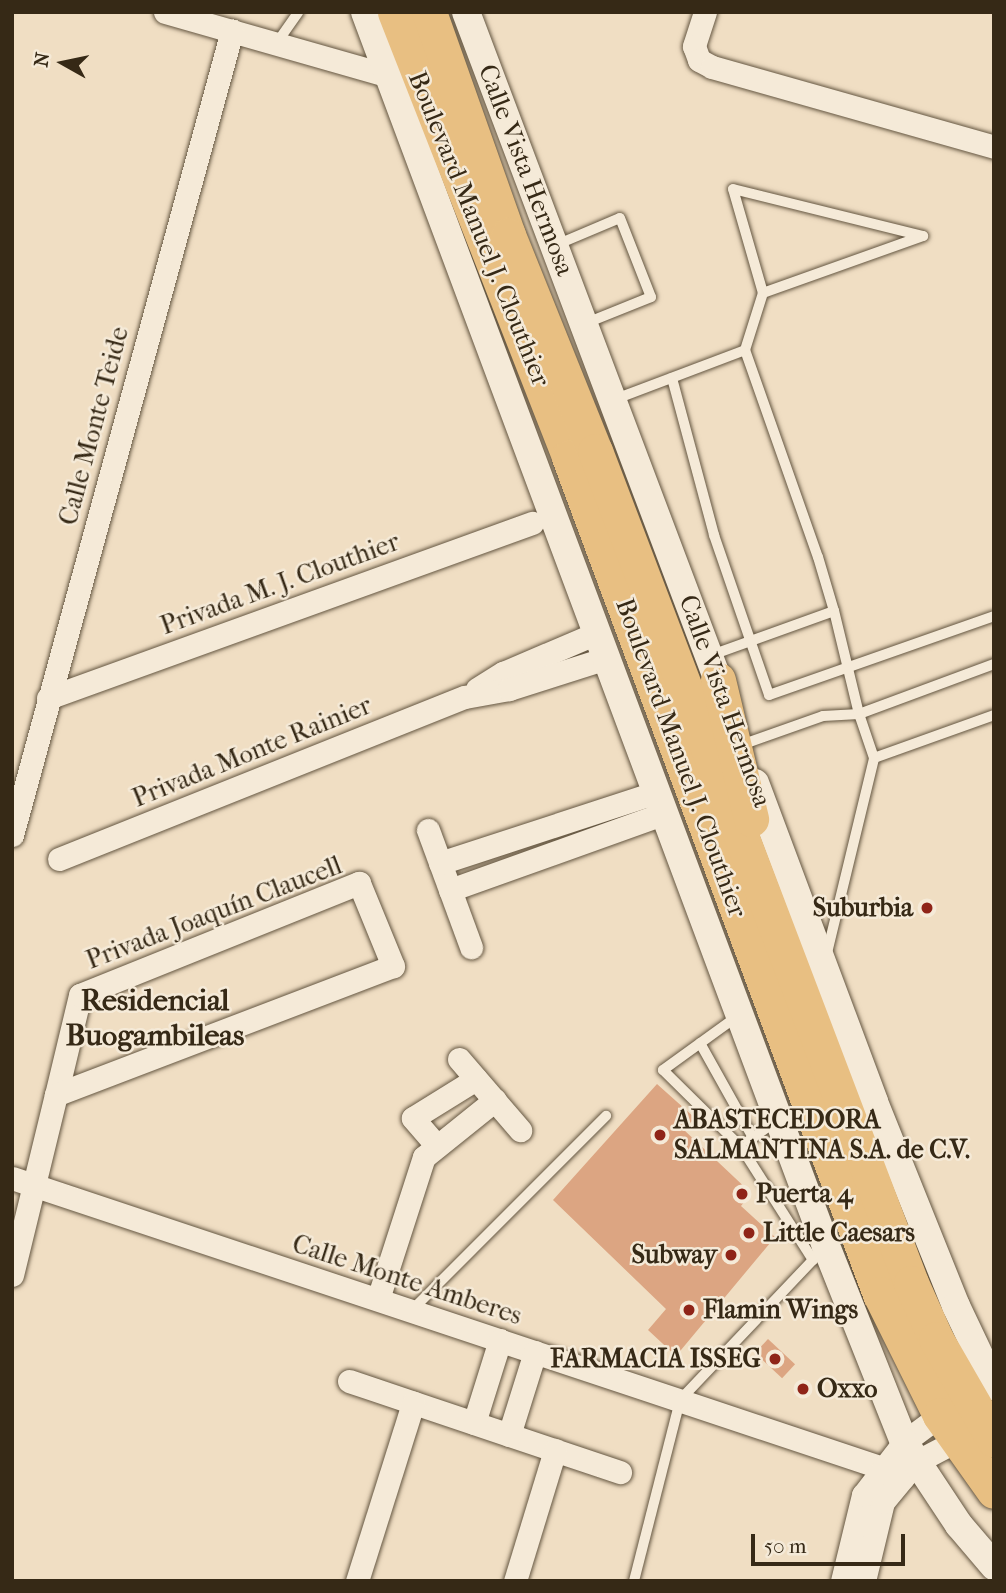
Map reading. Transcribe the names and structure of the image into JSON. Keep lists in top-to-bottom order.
{
  "streets": {
    "main road": ["Boulevard Manuel J. Clouthier"],
    "street": [
      "Calle Vista Hermosa",
      "Calle Monte Teide",
      "Privada M. J. Clouthier",
      "Privada Monte Rainier",
      "Privada Joaquín Claucell",
      "Calle Monte Amberes"
    ]
  },
  "crossings": [
    ["Calle Vista Hermosa", "Boulevard Manuel J. Clouthier"],
    ["Calle Monte Teide", "Privada M. J. Clouthier"],
    ["Privada Joaquín Claucell", "Calle Monte Amberes"]
  ],
  "districts": ["Residencial Buogambileas"],
  "places": [
    "Suburbia",
    "ABASTECEDORA SALMANTINA S.A. de C.V.",
    "Puerta 4",
    "Little Caesars",
    "Subway",
    "Flamin Wings",
    "FARMACIA ISSEG",
    "Oxxo"
  ],
  "scale_bar": "50 m",
  "north": "left"
}
